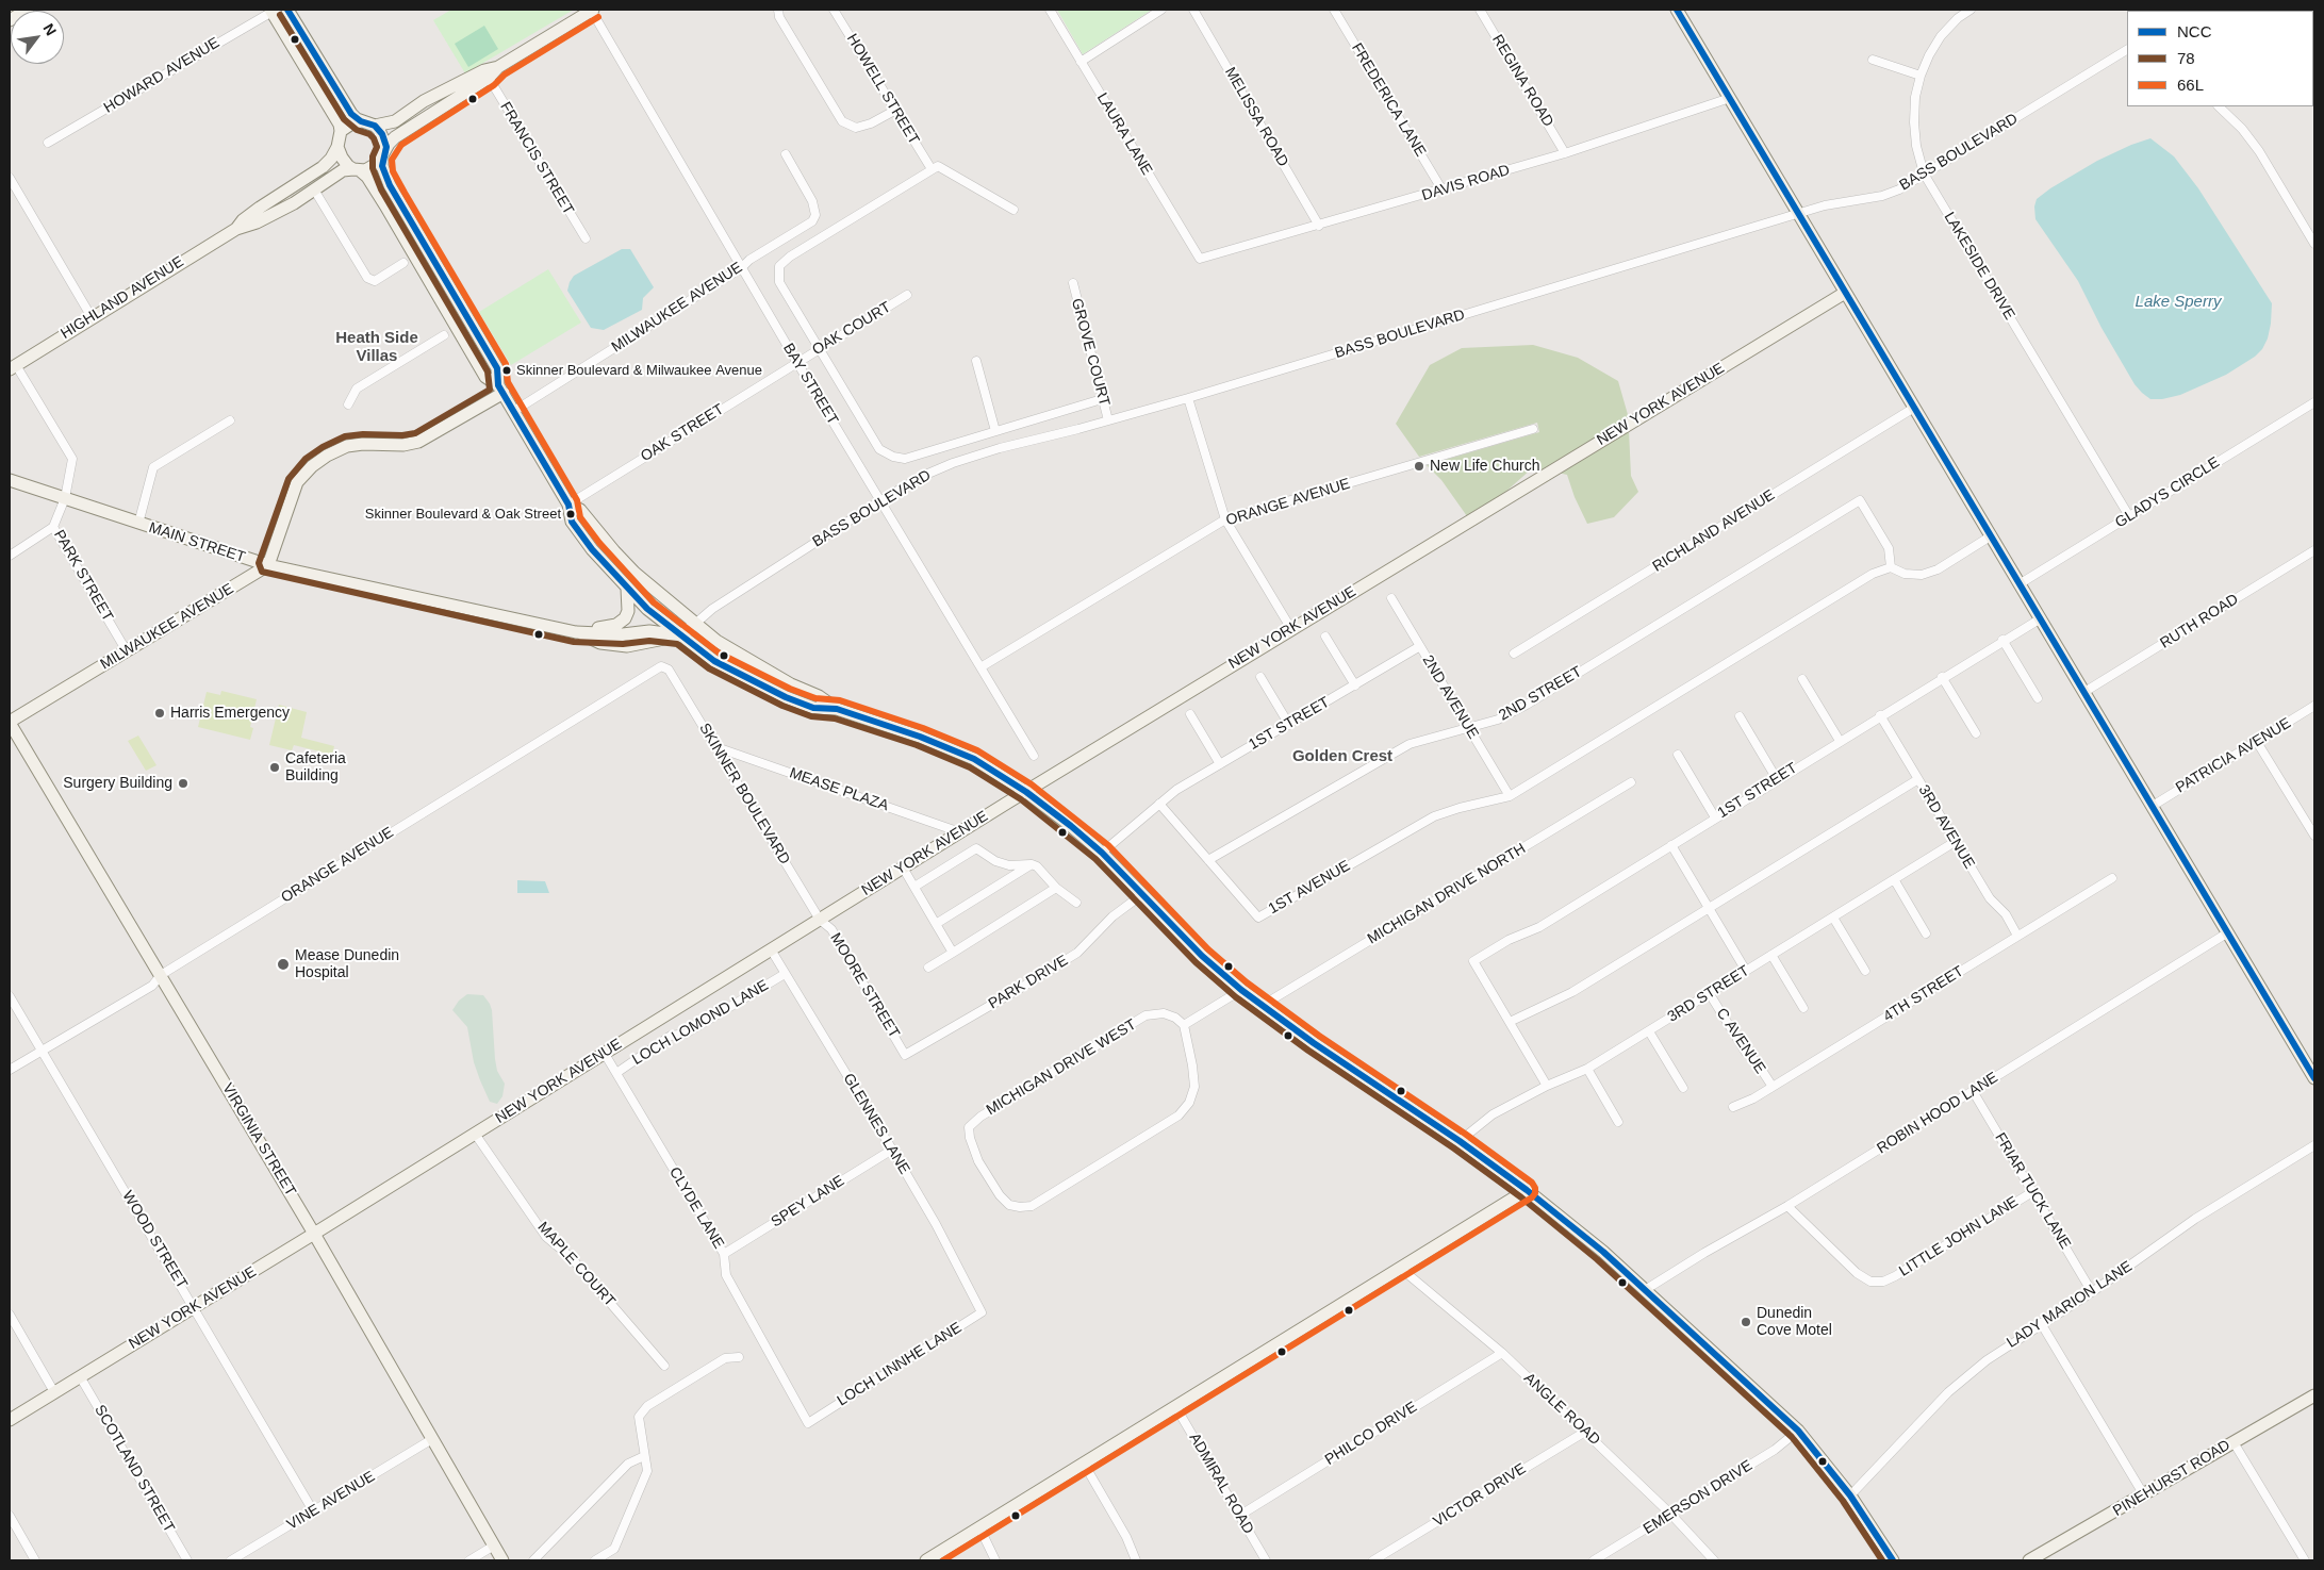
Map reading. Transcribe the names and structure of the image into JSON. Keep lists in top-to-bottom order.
{
  "streets": {
    "street": [
      "HOWARD AVENUE",
      "REGINA ROAD",
      "HOWELL STREET",
      "FREDERICA LANE",
      "MELISSA ROAD",
      "LAURA LANE",
      "BASS BOULEVARD",
      "FRANCIS STREET",
      "DAVIS ROAD",
      "LAKESIDE DRIVE",
      "HIGHLAND AVENUE",
      "MILWAUKEE AVENUE",
      "OAK COURT",
      "GROVE COURT",
      "BAY STREET",
      "NEW YORK AVENUE",
      "OAK STREET",
      "GLADYS CIRCLE",
      "ORANGE AVENUE",
      "RICHLAND AVENUE",
      "MAIN STREET",
      "PARK STREET",
      "RUTH ROAD",
      "2ND STREET",
      "2ND AVENUE",
      "1ST STREET",
      "PATRICIA AVENUE",
      "MEASE PLAZA",
      "SKINNER BOULEVARD",
      "3RD AVENUE",
      "1ST AVENUE",
      "MICHIGAN DRIVE NORTH",
      "PARK DRIVE",
      "MOORE STREET",
      "3RD STREET",
      "4TH STREET",
      "LOCH LOMOND LANE",
      "C AVENUE",
      "MICHIGAN DRIVE WEST",
      "ROBIN HOOD LANE",
      "GLENNES LANE",
      "VIRGINIA STREET",
      "FRIAR TUCK LANE",
      "SPEY LANE",
      "CLYDE LANE",
      "LITTLE JOHN LANE",
      "WOOD STREET",
      "MAPLE COURT",
      "LADY MARION LANE",
      "LOCH LINNHE LANE",
      "ANGLE ROAD",
      "PHILCO DRIVE",
      "SCOTLAND STREET",
      "PINEHURST ROAD",
      "ADMIRAL ROAD",
      "VICTOR DRIVE",
      "EMERSON DRIVE",
      "VINE AVENUE"
    ]
  },
  "crossings": [
    ["REGINA ROAD", "DAVIS ROAD"],
    ["FREDERICA LANE", "DAVIS ROAD"],
    ["MELISSA ROAD", "DAVIS ROAD"],
    ["LAURA LANE", "DAVIS ROAD"],
    ["BASS BOULEVARD", "LAKESIDE DRIVE"],
    ["BASS BOULEVARD", "GROVE COURT"],
    ["BASS BOULEVARD", "BAY STREET"],
    ["BASS BOULEVARD", "MAIN STREET"],
    ["LAKESIDE DRIVE", "GLADYS CIRCLE"],
    ["HIGHLAND AVENUE", "PARK STREET"],
    ["MILWAUKEE AVENUE", "BAY STREET"],
    ["MILWAUKEE AVENUE", "MAIN STREET"],
    ["MILWAUKEE AVENUE", "PARK STREET"],
    ["MILWAUKEE AVENUE", "VIRGINIA STREET"],
    ["OAK COURT", "BAY STREET"],
    ["OAK COURT", "OAK STREET"],
    ["BAY STREET", "OAK STREET"],
    ["BAY STREET", "ORANGE AVENUE"],
    ["NEW YORK AVENUE", "MAIN STREET"],
    ["NEW YORK AVENUE", "MEASE PLAZA"],
    ["NEW YORK AVENUE", "SKINNER BOULEVARD"],
    ["NEW YORK AVENUE", "MOORE STREET"],
    ["NEW YORK AVENUE", "GLENNES LANE"],
    ["NEW YORK AVENUE", "VIRGINIA STREET"],
    ["NEW YORK AVENUE", "CLYDE LANE"],
    ["NEW YORK AVENUE", "WOOD STREET"],
    ["NEW YORK AVENUE", "MAPLE COURT"],
    ["NEW YORK AVENUE", "SCOTLAND STREET"],
    ["ORANGE AVENUE", "SKINNER BOULEVARD"],
    ["ORANGE AVENUE", "VIRGINIA STREET"],
    ["ORANGE AVENUE", "WOOD STREET"],
    ["MAIN STREET", "PARK STREET"],
    ["MAIN STREET", "MICHIGAN DRIVE NORTH"],
    ["MAIN STREET", "PARK DRIVE"],
    ["MAIN STREET", "3RD STREET"],
    ["MAIN STREET", "ROBIN HOOD LANE"],
    ["MAIN STREET", "LADY MARION LANE"],
    ["MAIN STREET", "EMERSON DRIVE"],
    ["2ND STREET", "2ND AVENUE"],
    ["2ND STREET", "1ST AVENUE"],
    ["2ND AVENUE", "1ST STREET"],
    ["2ND AVENUE", "1ST AVENUE"],
    ["1ST STREET", "3RD AVENUE"],
    ["1ST STREET", "1ST AVENUE"],
    ["MEASE PLAZA", "SKINNER BOULEVARD"],
    ["SKINNER BOULEVARD", "MOORE STREET"],
    ["3RD AVENUE", "3RD STREET"],
    ["3RD AVENUE", "4TH STREET"],
    ["PARK DRIVE", "MOORE STREET"],
    ["3RD STREET", "C AVENUE"],
    ["4TH STREET", "C AVENUE"],
    ["LOCH LOMOND LANE", "GLENNES LANE"],
    ["LOCH LOMOND LANE", "CLYDE LANE"],
    ["ROBIN HOOD LANE", "FRIAR TUCK LANE"],
    ["ROBIN HOOD LANE", "LITTLE JOHN LANE"],
    ["GLENNES LANE", "SPEY LANE"],
    ["GLENNES LANE", "LOCH LINNHE LANE"],
    ["VIRGINIA STREET", "VINE AVENUE"],
    ["FRIAR TUCK LANE", "LITTLE JOHN LANE"],
    ["FRIAR TUCK LANE", "LADY MARION LANE"],
    ["SPEY LANE", "CLYDE LANE"],
    ["CLYDE LANE", "LOCH LINNHE LANE"],
    ["WOOD STREET", "VINE AVENUE"],
    ["ANGLE ROAD", "PHILCO DRIVE"],
    ["ANGLE ROAD", "VICTOR DRIVE"],
    ["ANGLE ROAD", "EMERSON DRIVE"],
    ["PHILCO DRIVE", "ADMIRAL ROAD"]
  ],
  "districts": ["Heath Side Villas", "Golden Crest"],
  "water": ["Lake Sperry"],
  "places": [
    "Skinner Boulevard & Milwaukee Avenue",
    "New Life Church",
    "Skinner Boulevard & Oak Street",
    "Harris Emergency",
    "Cafeteria Building",
    "Surgery Building",
    "Mease Dunedin Hospital",
    "Dunedin Cove Motel"
  ],
  "lines": ["transit line NCC", "transit line 78", "transit line 66L"],
  "legend": ["NCC", "78", "66L"],
  "north": "top right"
}
